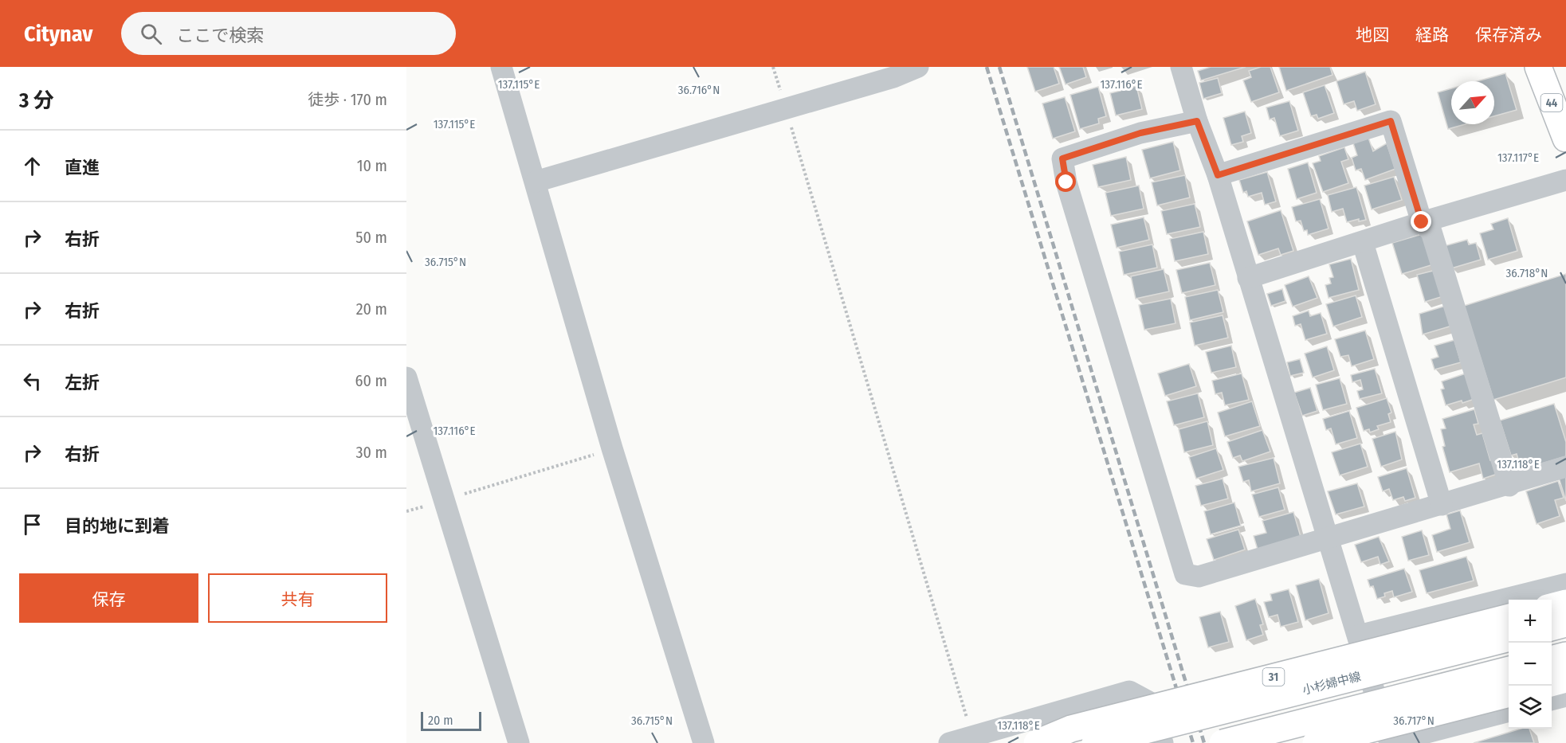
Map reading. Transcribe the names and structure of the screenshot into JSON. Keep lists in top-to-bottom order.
{
  "streets": {
    "main road": ["44", "31", "小杉婦中線"]
  },
  "scale_bar": "20 m",
  "north": "top right",
  "page": {
    "header": "Citynav",
    "search": "ここで検索",
    "nav": ["地図", "経路", "保存済み"],
    "heading": ["3 分", "徒歩 · 170 m"],
    "list": [
      ["直進", "10 m"],
      ["右折", "50 m"],
      ["右折", "20 m"],
      ["左折", "60 m"],
      ["右折", "30 m"],
      "目的地に到着"
    ],
    "buttons": ["保存", "共有"],
    "map_buttons": ["+", "−"],
    "scale": "20 m"
  },
  "coordinates": [
    "137.115°E",
    "137.116°E",
    "36.716°N",
    "137.117°E",
    "36.715°N",
    "36.718°N",
    "137.118°E",
    "36.717°N"
  ]
}
